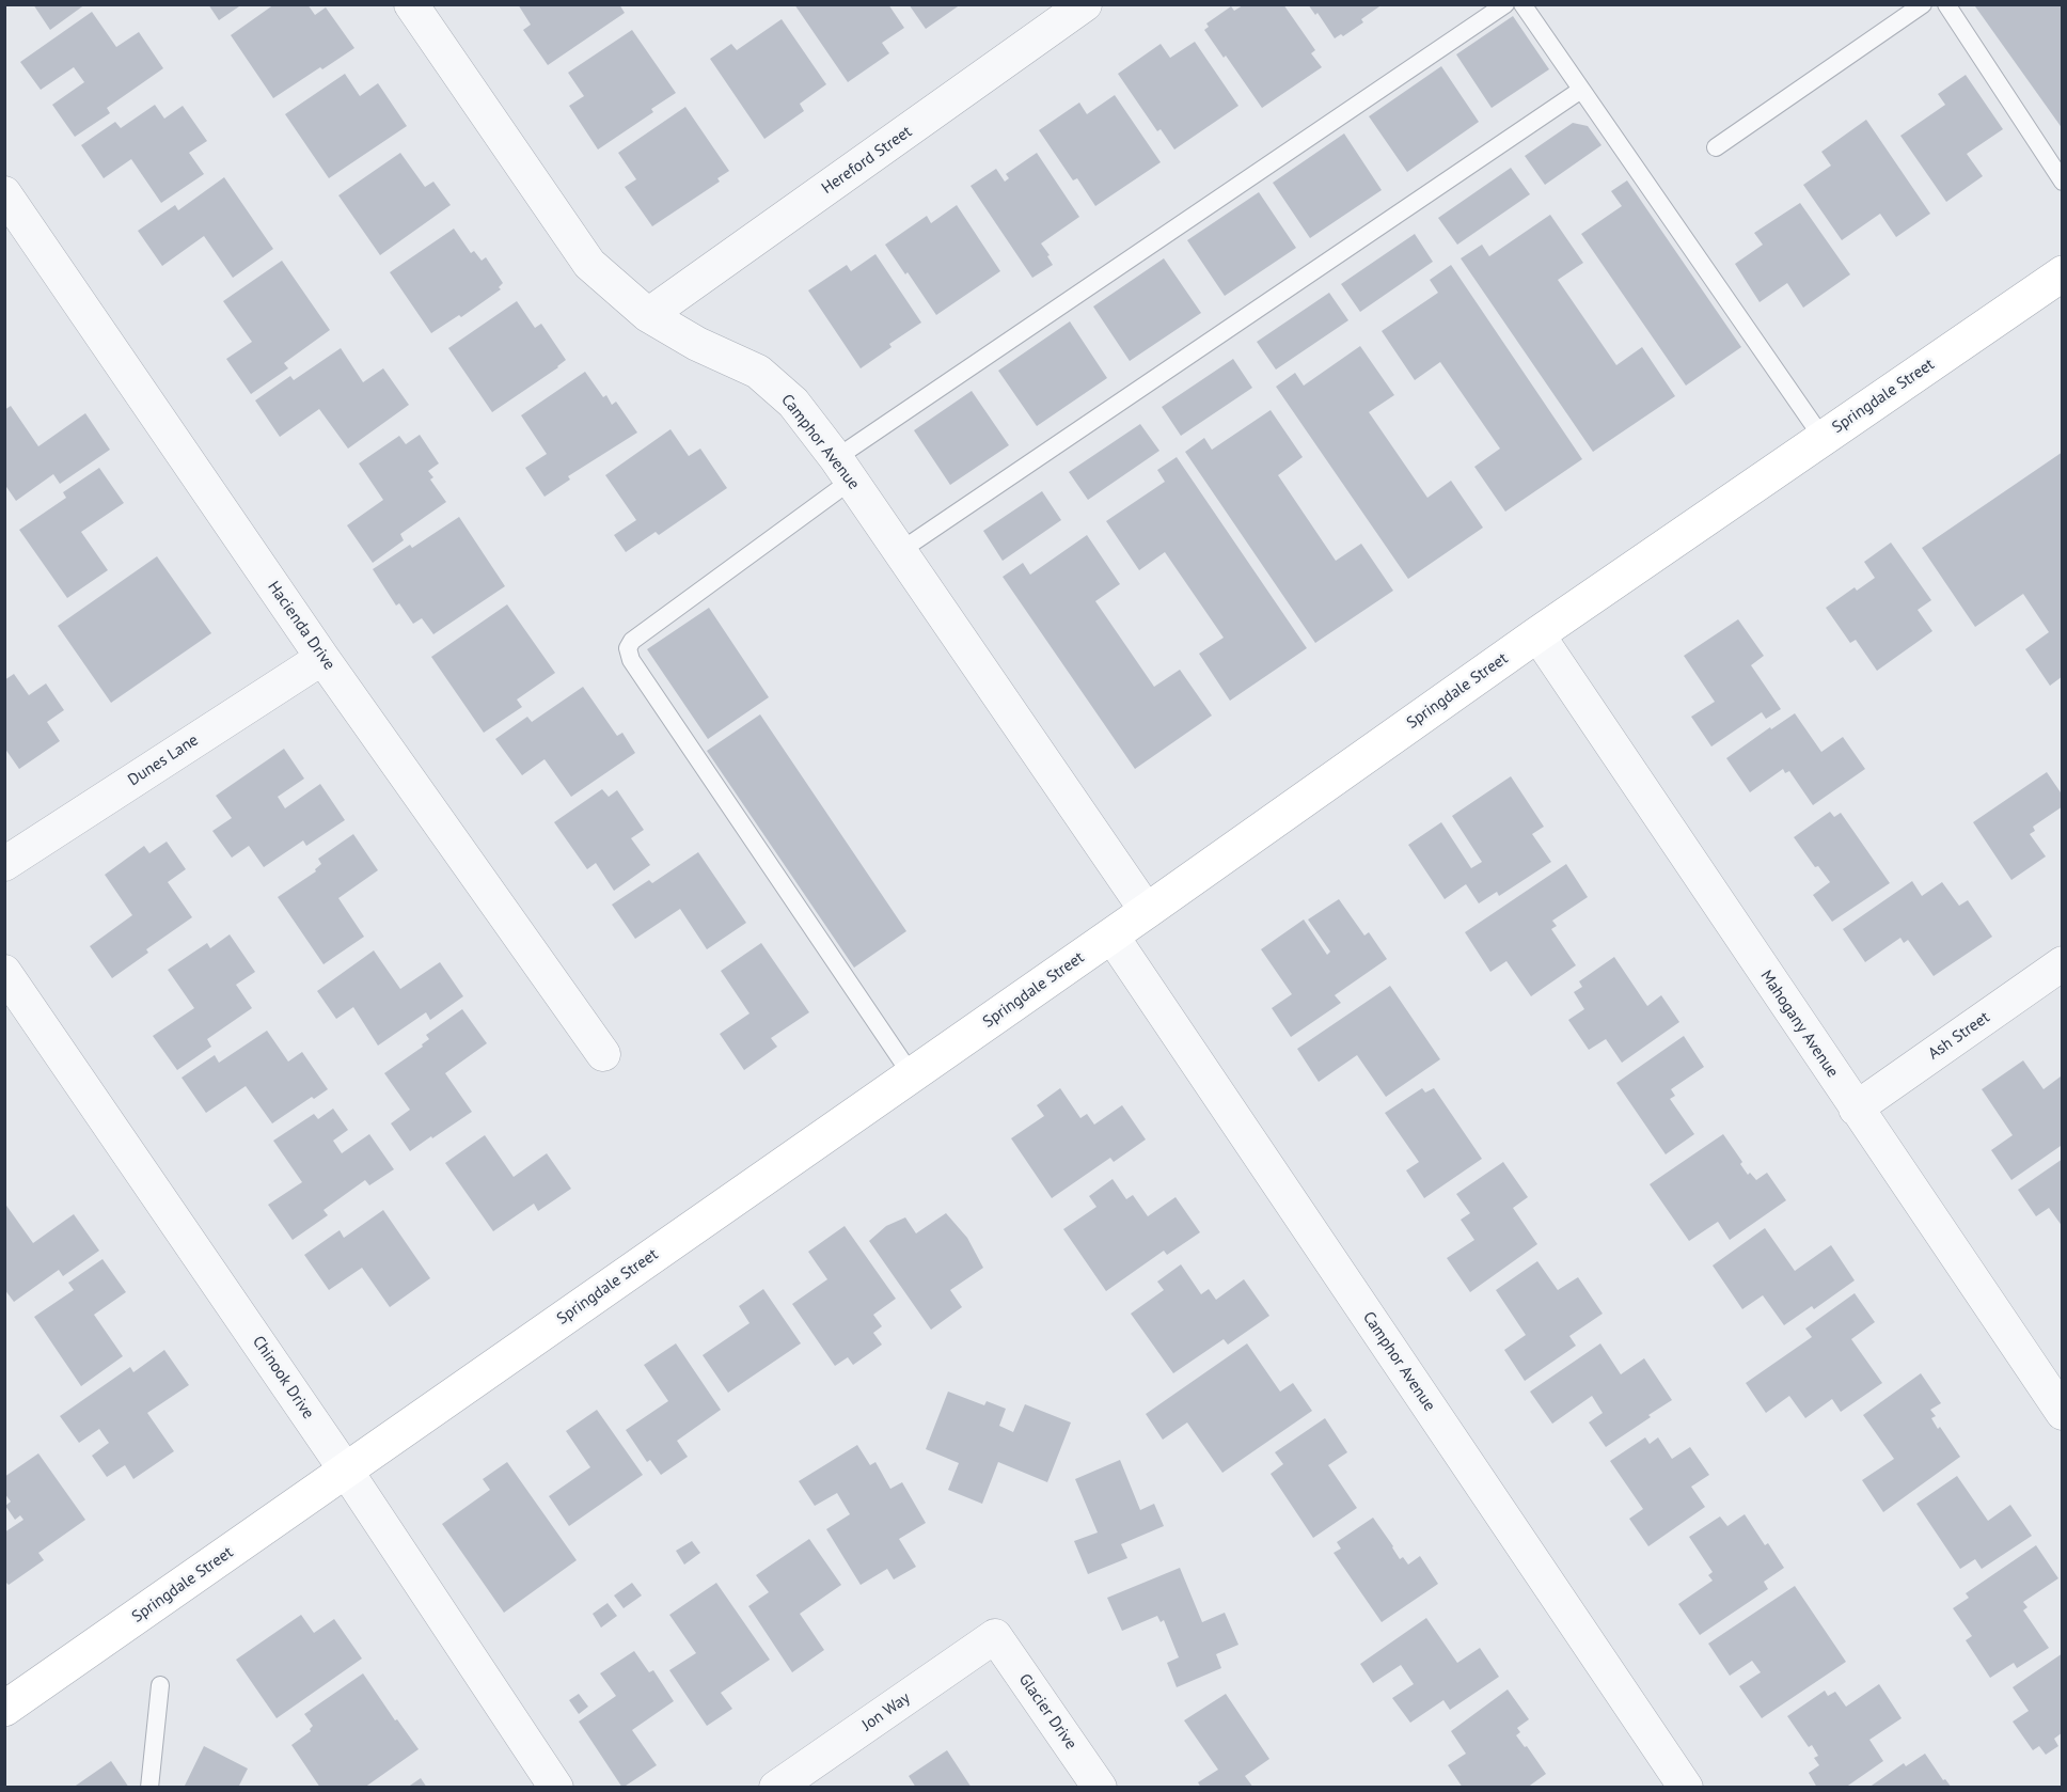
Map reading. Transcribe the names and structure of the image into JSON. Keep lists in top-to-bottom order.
{
  "streets": {
    "main road": ["Springdale Street"],
    "street": [
      "Hereford Street",
      "Camphor Avenue",
      "Hacienda Drive",
      "Dunes Lane",
      "Mahogany Avenue",
      "Ash Street",
      "Chinook Drive",
      "Jon Way",
      "Glacier Drive"
    ]
  },
  "crossings": [
    ["Hereford Street", "Camphor Avenue"],
    ["Springdale Street", "Camphor Avenue"],
    ["Springdale Street", "Mahogany Avenue"],
    ["Springdale Street", "Chinook Drive"],
    ["Hacienda Drive", "Dunes Lane"],
    ["Mahogany Avenue", "Ash Street"],
    ["Jon Way", "Glacier Drive"]
  ]
}
